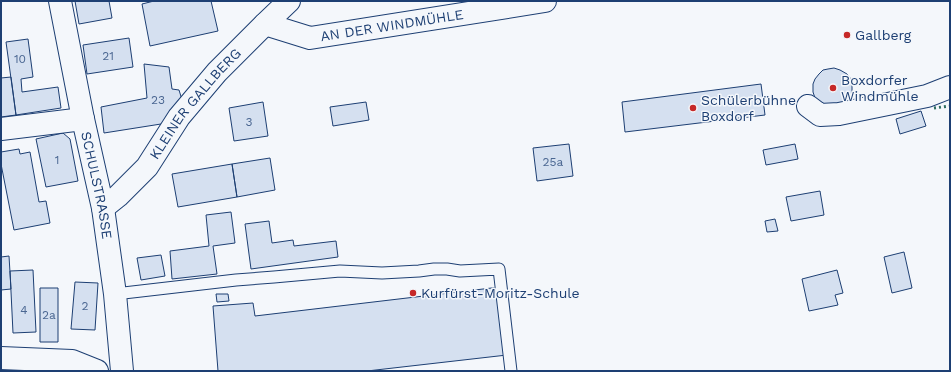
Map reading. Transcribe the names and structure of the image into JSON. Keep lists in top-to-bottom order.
{
  "streets": {
    "street": ["AN DER WINDMÜHLE", "KLEINER GALLBERG", "SCHULSTRASSE"]
  },
  "crossings": [
    ["AN DER WINDMÜHLE", "KLEINER GALLBERG"],
    ["KLEINER GALLBERG", "SCHULSTRASSE"]
  ],
  "places": [
    "Gallberg",
    "Boxdorfer Windmühle",
    "Schülerbühne Boxdorf",
    "Kurfürst-Moritz-Schule"
  ],
  "house_numbers": [
    "21",
    "10",
    "23",
    "3",
    "1",
    "25a",
    "2",
    "4",
    "2a"
  ]
}
